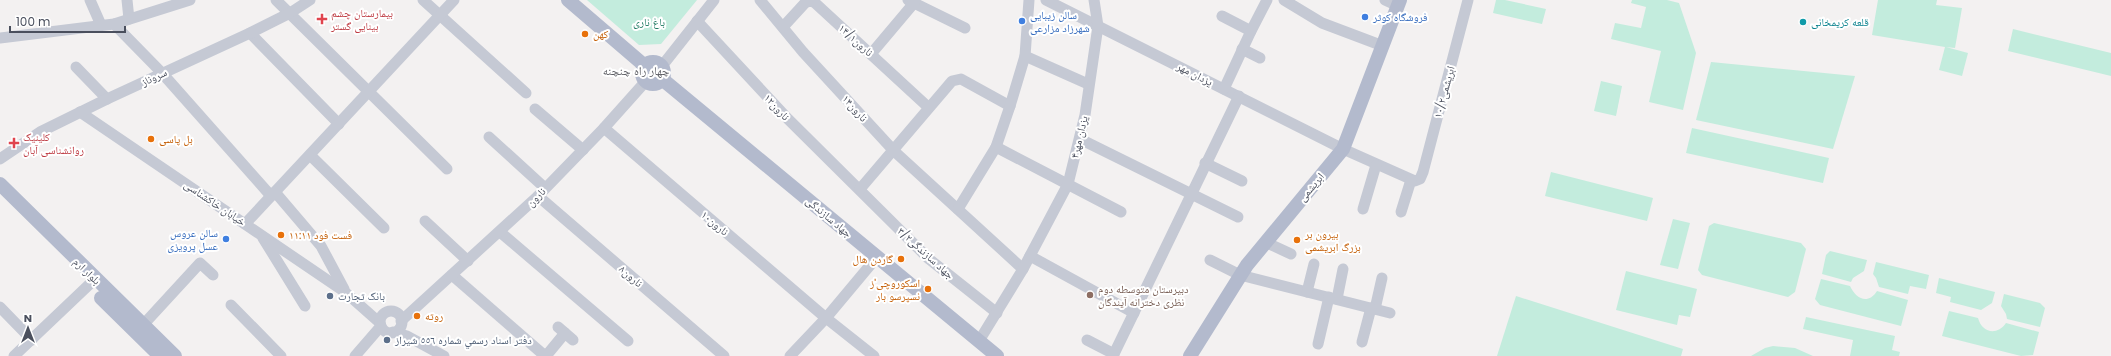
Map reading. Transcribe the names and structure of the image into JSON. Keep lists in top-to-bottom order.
{
  "streets": {
    "main road": ["ابریشمی", "جهاد سازندگی", "بلوار ارم"],
    "street": [
      "۱۴/۱نارون",
      "یزدان مهر",
      "سروناز",
      "۱۰/۲ابریشمی",
      "نارون۱۲",
      "نارون۱۴",
      "یزدان مهر۴",
      "نارون",
      "خیابان خاکشناسی",
      "نارون۱۰",
      "۳/۲جهاد سازندگی",
      "نارون۸"
    ]
  },
  "crossings": [
    ["۱۴/۱نارون", "نارون۱۴"],
    ["یزدان مهر", "۱۰/۲ابریشمی"],
    ["یزدان مهر", "یزدان مهر۴"],
    ["یزدان مهر", "ابریشمی"],
    ["سروناز", "خیابان خاکشناسی"],
    ["نارون۱۲", "۳/۲جهاد سازندگی"],
    ["نارون۱۴", "یزدان مهر۴"],
    ["یزدان مهر۴", "جهاد سازندگی"],
    ["یزدان مهر۴", "۳/۲جهاد سازندگی"],
    ["نارون", "خیابان خاکشناسی"],
    ["نارون", "جهاد سازندگی"],
    ["نارون", "نارون۱۰"],
    ["نارون", "نارون۸"]
  ],
  "districts": ["چهار راه چنچنه"],
  "parks": ["باغ ناری"],
  "places": {
    "other": [
      "فروشگاه کوثر",
      "سالن زیبایی شهرزاد مزارعی",
      "قلعه کریمخانی",
      "کهن",
      "بل پاسی",
      "فست فود ۱۱:۱۱",
      "سالن عروس عسل پرویزی",
      "بیرون بر بزرگ ابریشمی",
      "گاردن هال",
      "اسکوروچی'ز نسپرسو بار",
      "دبیرستان متوسطه دوم نظری دخترانه آیندگان",
      "بانک تجارت",
      "روته",
      "دفتر اسناد رسمي شماره ٥٥٦ شيراز"
    ],
    "health": ["بیمارستان چشم بینایی گستر", "کلینیک روانشناسی آبان"]
  },
  "scale_bar": "100 m",
  "north": "top"
}
